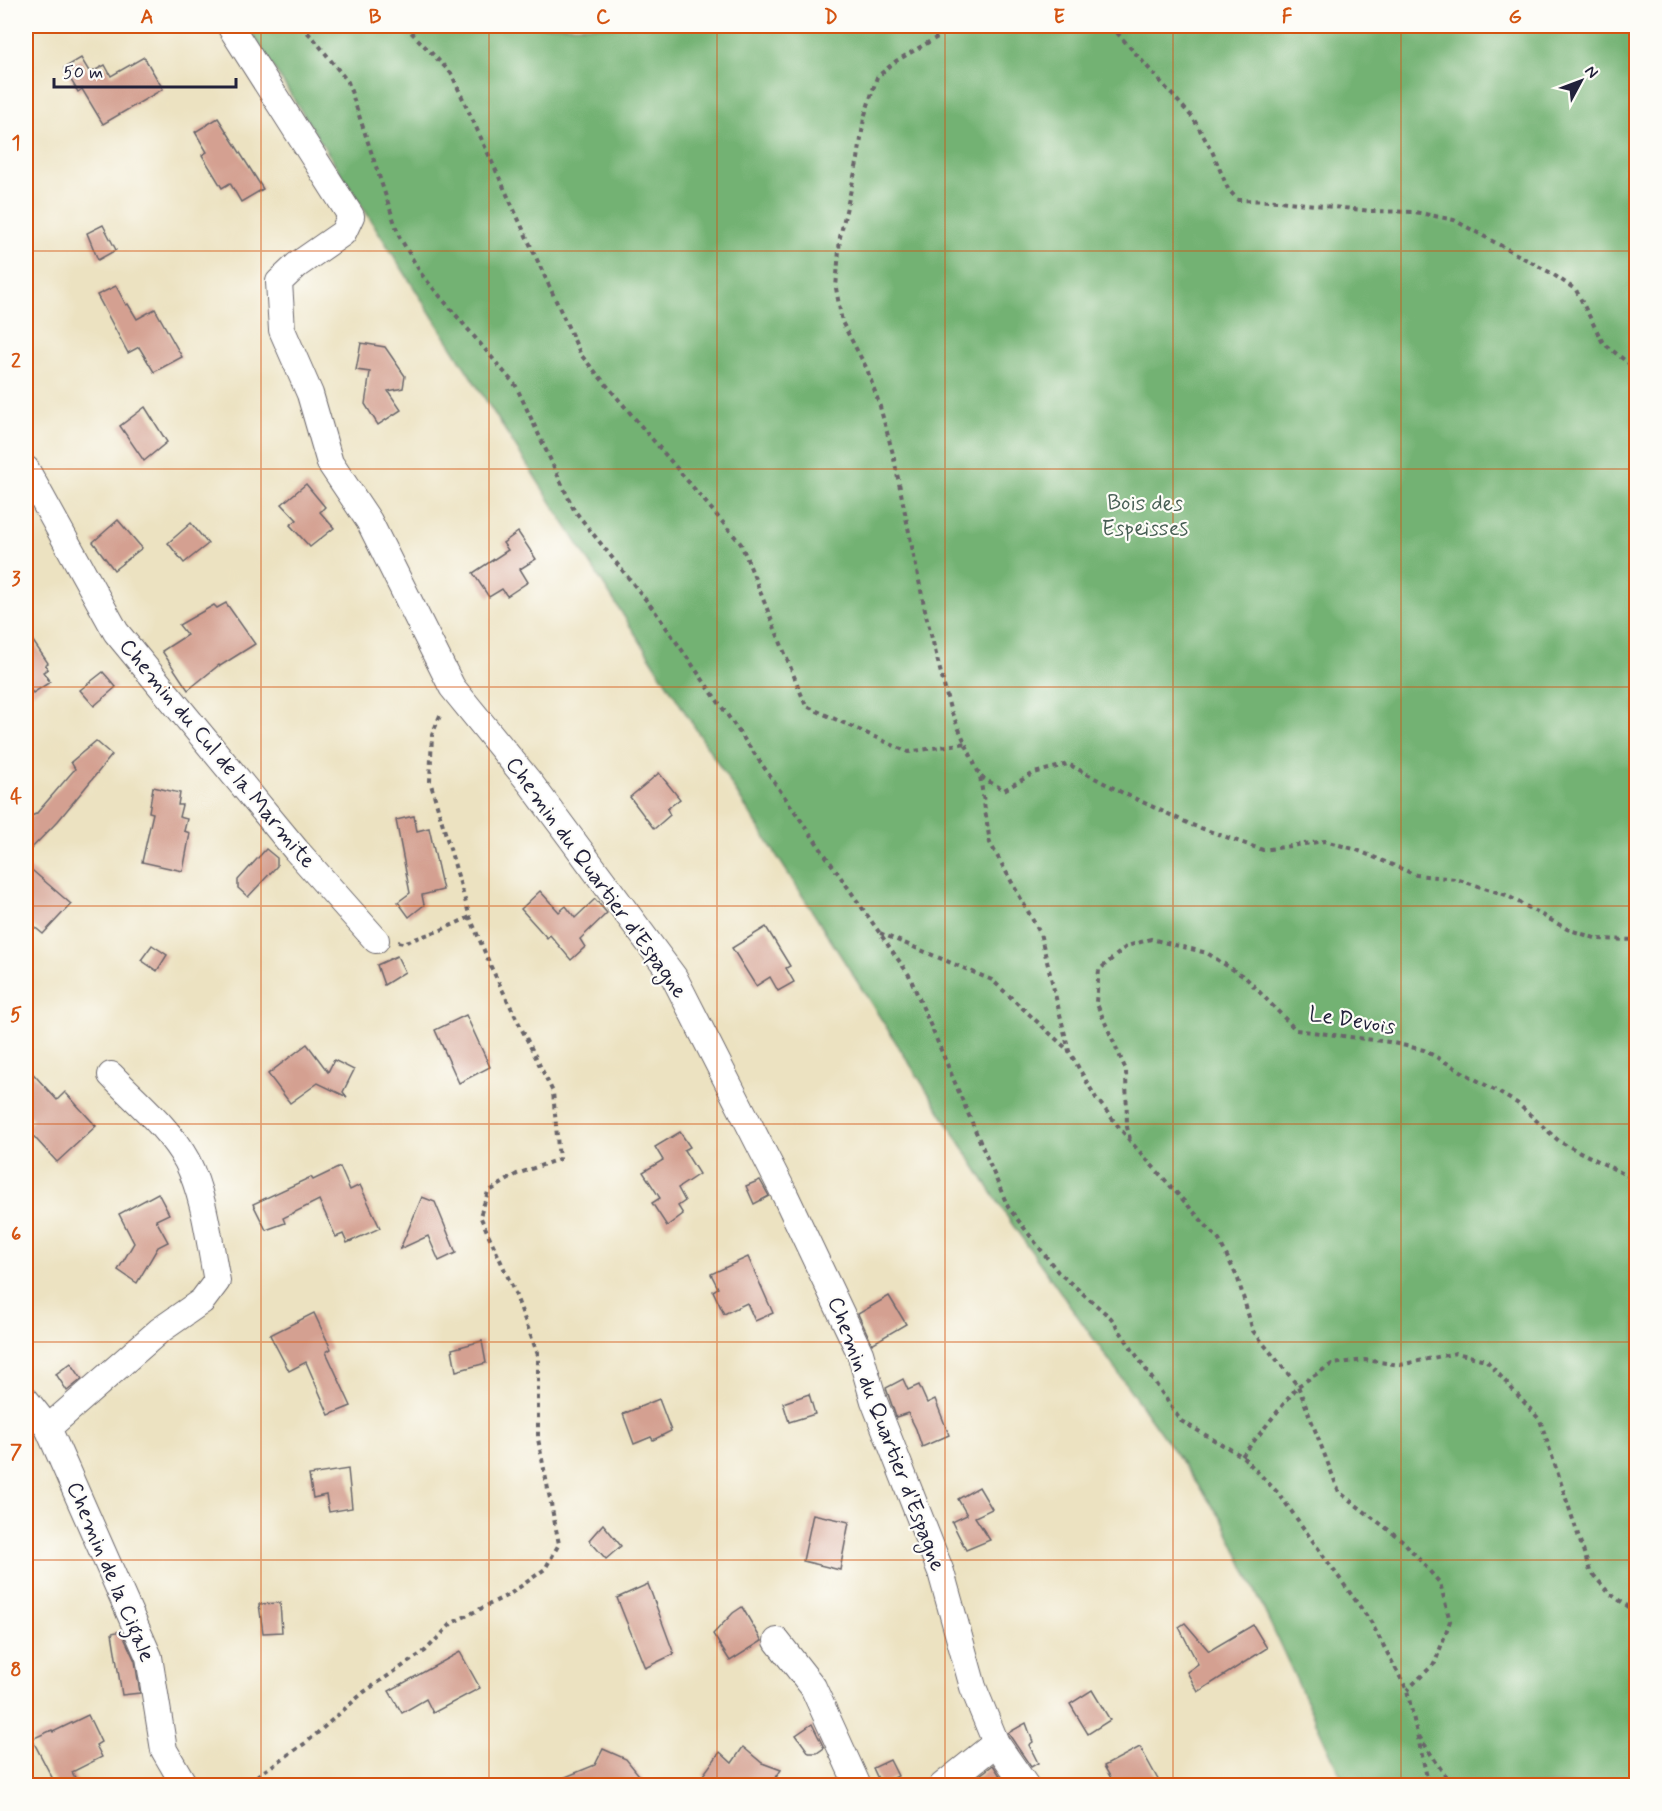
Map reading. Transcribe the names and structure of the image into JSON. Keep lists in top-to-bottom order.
{
  "streets": {
    "street": ["Chemin du Cul de la Marmite", "Chemin du Quartier d'Espagne", "Chemin de la Cigale"],
    "path": ["Le Devois"]
  },
  "parks": ["Bois des Espeisses"],
  "scale_bar": "50 m",
  "north": "top right",
  "grid": {
    "columns": [
      "A",
      "B",
      "C",
      "D",
      "E",
      "F",
      "G"
    ],
    "rows": [
      "1",
      "2",
      "3",
      "4",
      "5",
      "6",
      "7",
      "8"
    ]
  }
}
